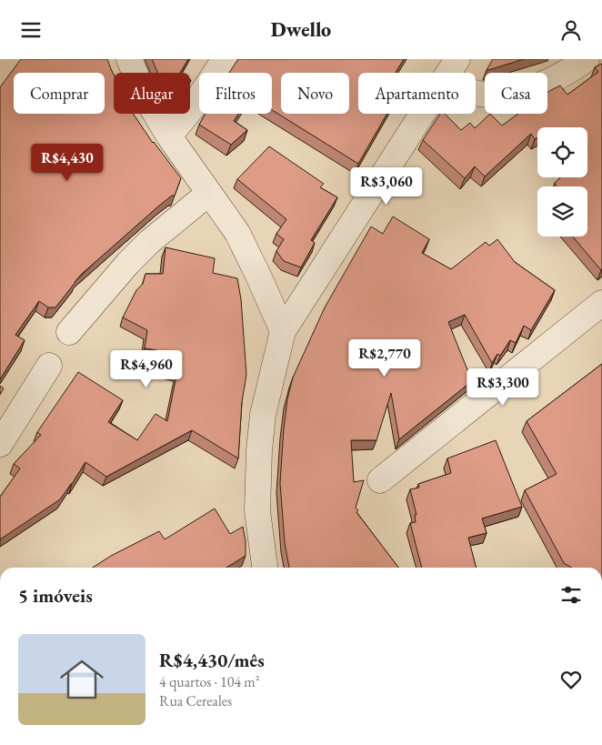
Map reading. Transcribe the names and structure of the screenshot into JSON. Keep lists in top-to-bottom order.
{
  "page": {
    "header": "Dwello",
    "chip": [
      "Comprar",
      "Alugar",
      "Filtros",
      "Novo",
      "Apartamento",
      "Casa"
    ],
    "price": [
      "R$4,430",
      "R$3,060",
      "R$2,770",
      "R$4,960",
      "R$3,300"
    ],
    "heading": "5 imóveis",
    "list": [
      {
        "name": "R$4,430/mês",
        "note": "4 quartos · 104 m² · Rua Cereales"
      }
    ]
  }
}
